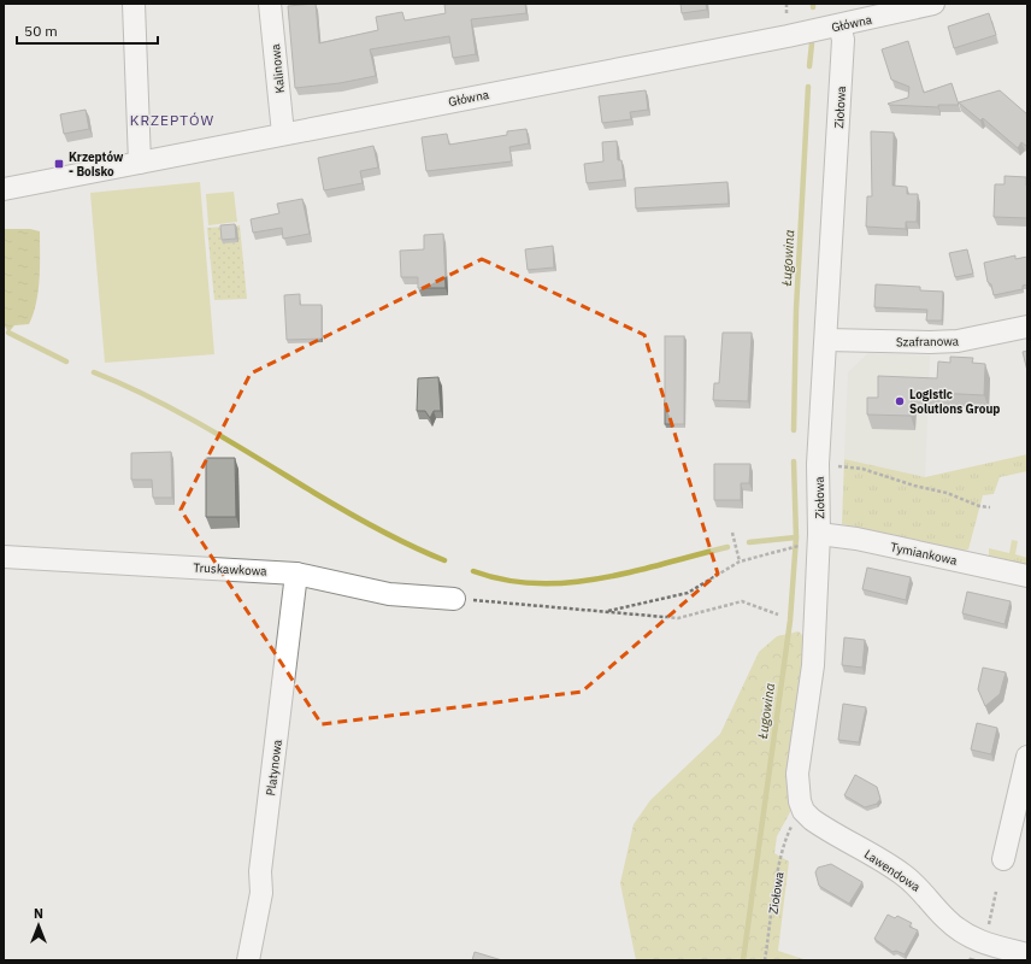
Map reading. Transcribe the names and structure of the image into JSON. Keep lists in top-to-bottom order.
{
  "streets": {
    "street": [
      "Główna",
      "Kalinowa",
      "Ziołowa",
      "Szafranowa",
      "Tymiankowa",
      "Truskawkowa",
      "Platynowa",
      "Lawendowa"
    ]
  },
  "crossings": [
    ["Główna", "Kalinowa"],
    ["Główna", "Ziołowa"],
    ["Ziołowa", "Szafranowa"],
    ["Ziołowa", "Tymiankowa"],
    ["Ziołowa", "Lawendowa"],
    ["Truskawkowa", "Platynowa"]
  ],
  "districts": ["KRZEPTÓW"],
  "water": ["Ługowina"],
  "places": {
    "transit": ["Krzeptów - Boisko"],
    "other": ["Logistic Solutions Group"]
  },
  "scale_bar": "50 m",
  "north": "top"
}
